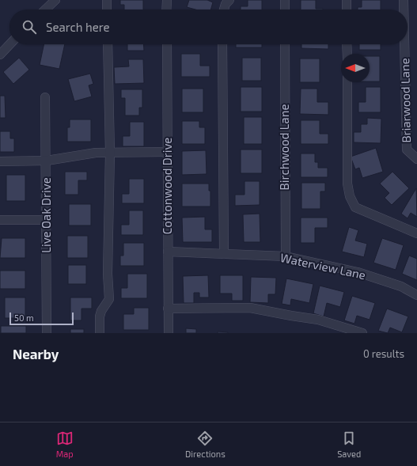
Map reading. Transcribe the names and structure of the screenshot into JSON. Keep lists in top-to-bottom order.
{
  "streets": {
    "street": [
      "Briarwood Lane",
      "Birchwood Lane",
      "Cottonwood Drive",
      "Live Oak Drive",
      "Waterview Lane"
    ]
  },
  "crossings": [
    ["Birchwood Lane", "Waterview Lane"],
    ["Cottonwood Drive", "Waterview Lane"]
  ],
  "scale_bar": "50 m",
  "north": "left",
  "page": {
    "search": "Search here",
    "scale": "50 m",
    "heading": ["Nearby", "0 results"],
    "nav": ["Map", "Directions", "Saved"]
  }
}
